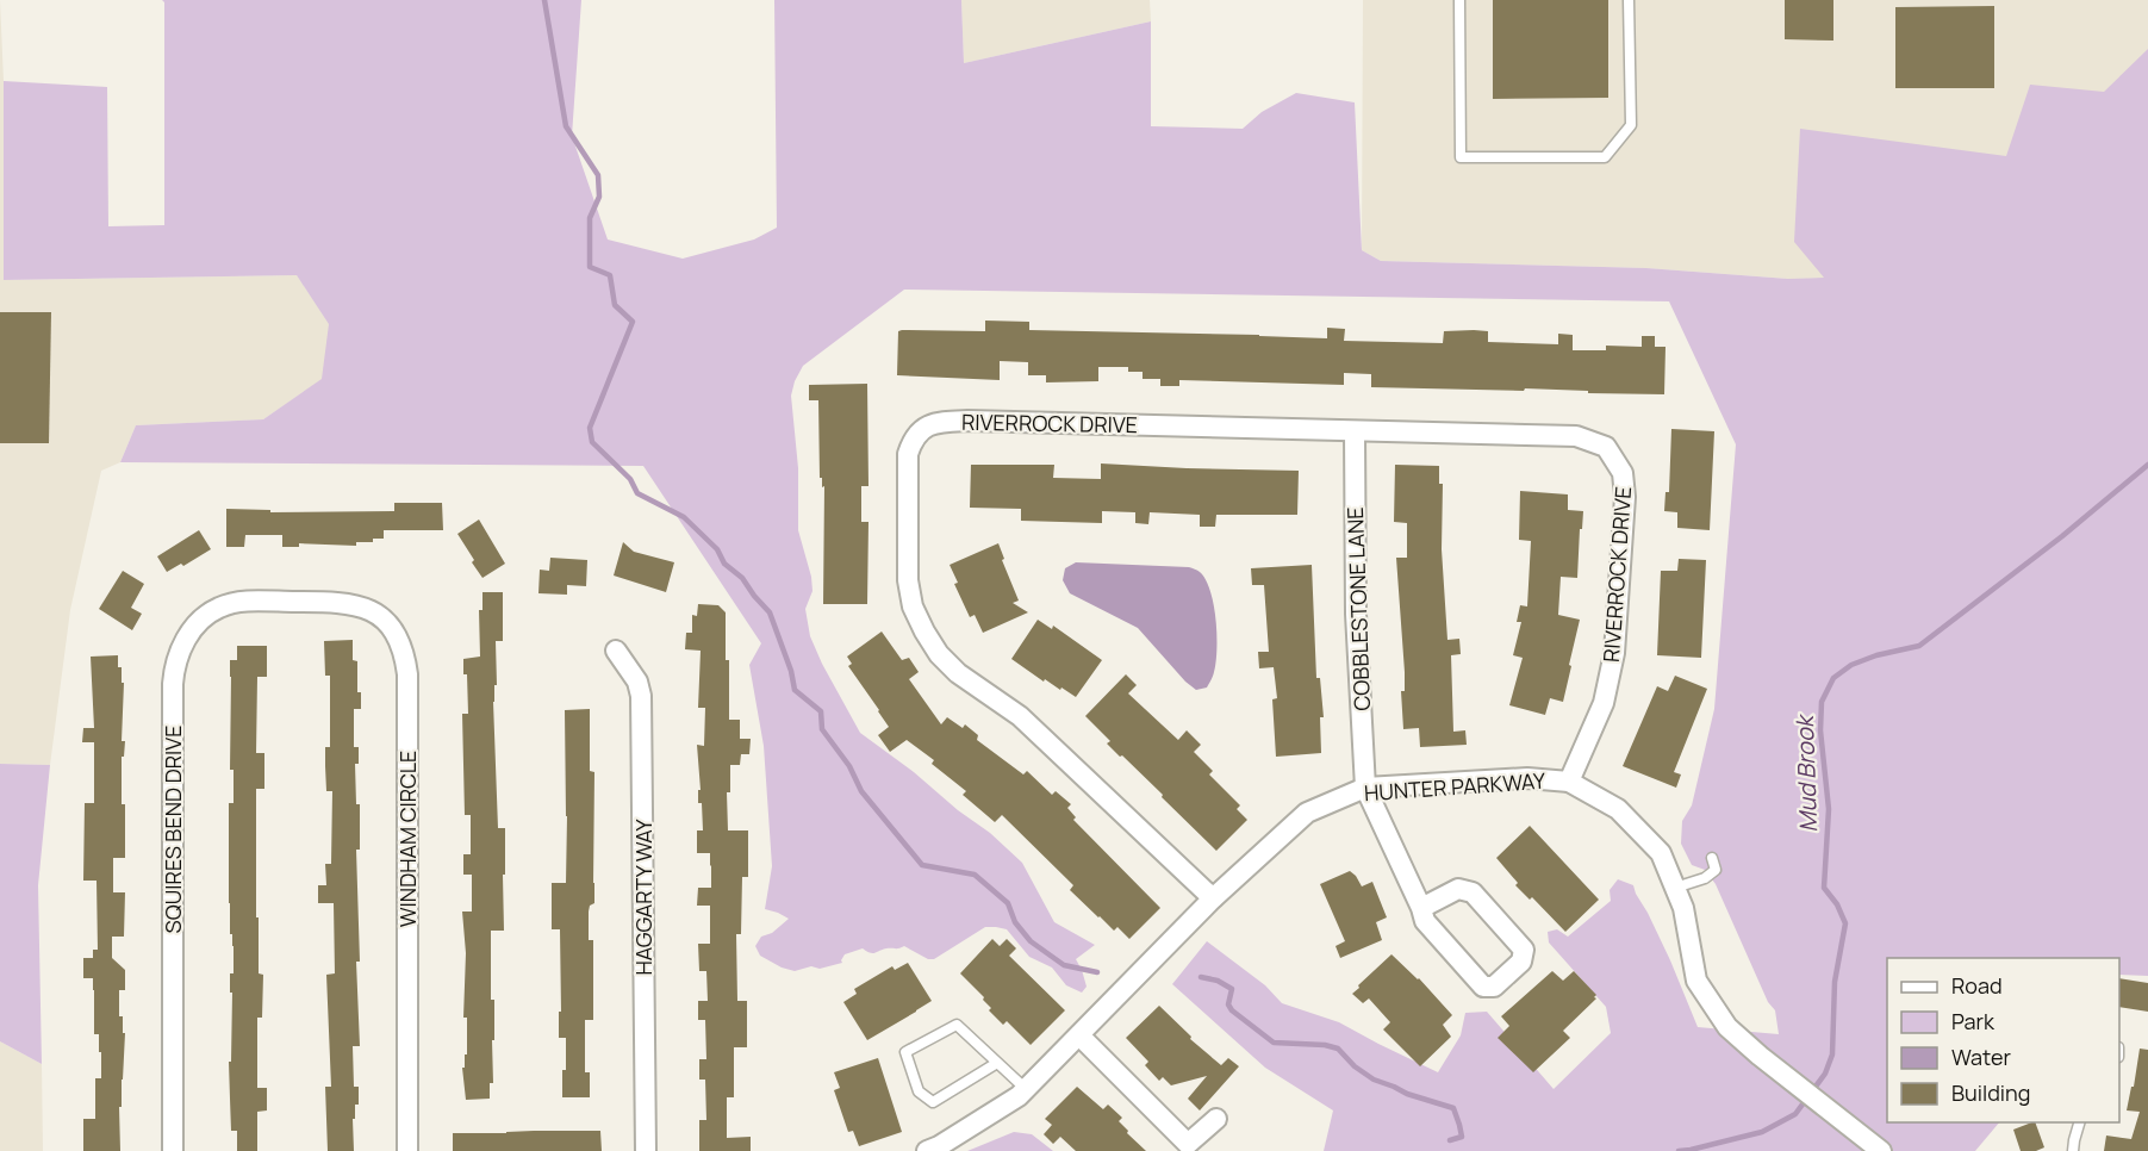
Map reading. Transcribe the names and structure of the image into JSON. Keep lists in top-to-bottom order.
{
  "streets": {
    "street": [
      "RIVERROCK DRIVE",
      "COBBLESTONE LANE",
      "HUNTER PARKWAY",
      "SQUIRES BEND DRIVE",
      "WINDHAM CIRCLE",
      "HAGGARTY WAY"
    ]
  },
  "crossings": [
    ["RIVERROCK DRIVE", "COBBLESTONE LANE"],
    ["RIVERROCK DRIVE", "HUNTER PARKWAY"],
    ["COBBLESTONE LANE", "HUNTER PARKWAY"],
    ["SQUIRES BEND DRIVE", "WINDHAM CIRCLE"]
  ],
  "water": ["Mud Brook"],
  "legend": [
    "Road",
    "Park",
    "Water",
    "Building"
  ]
}
